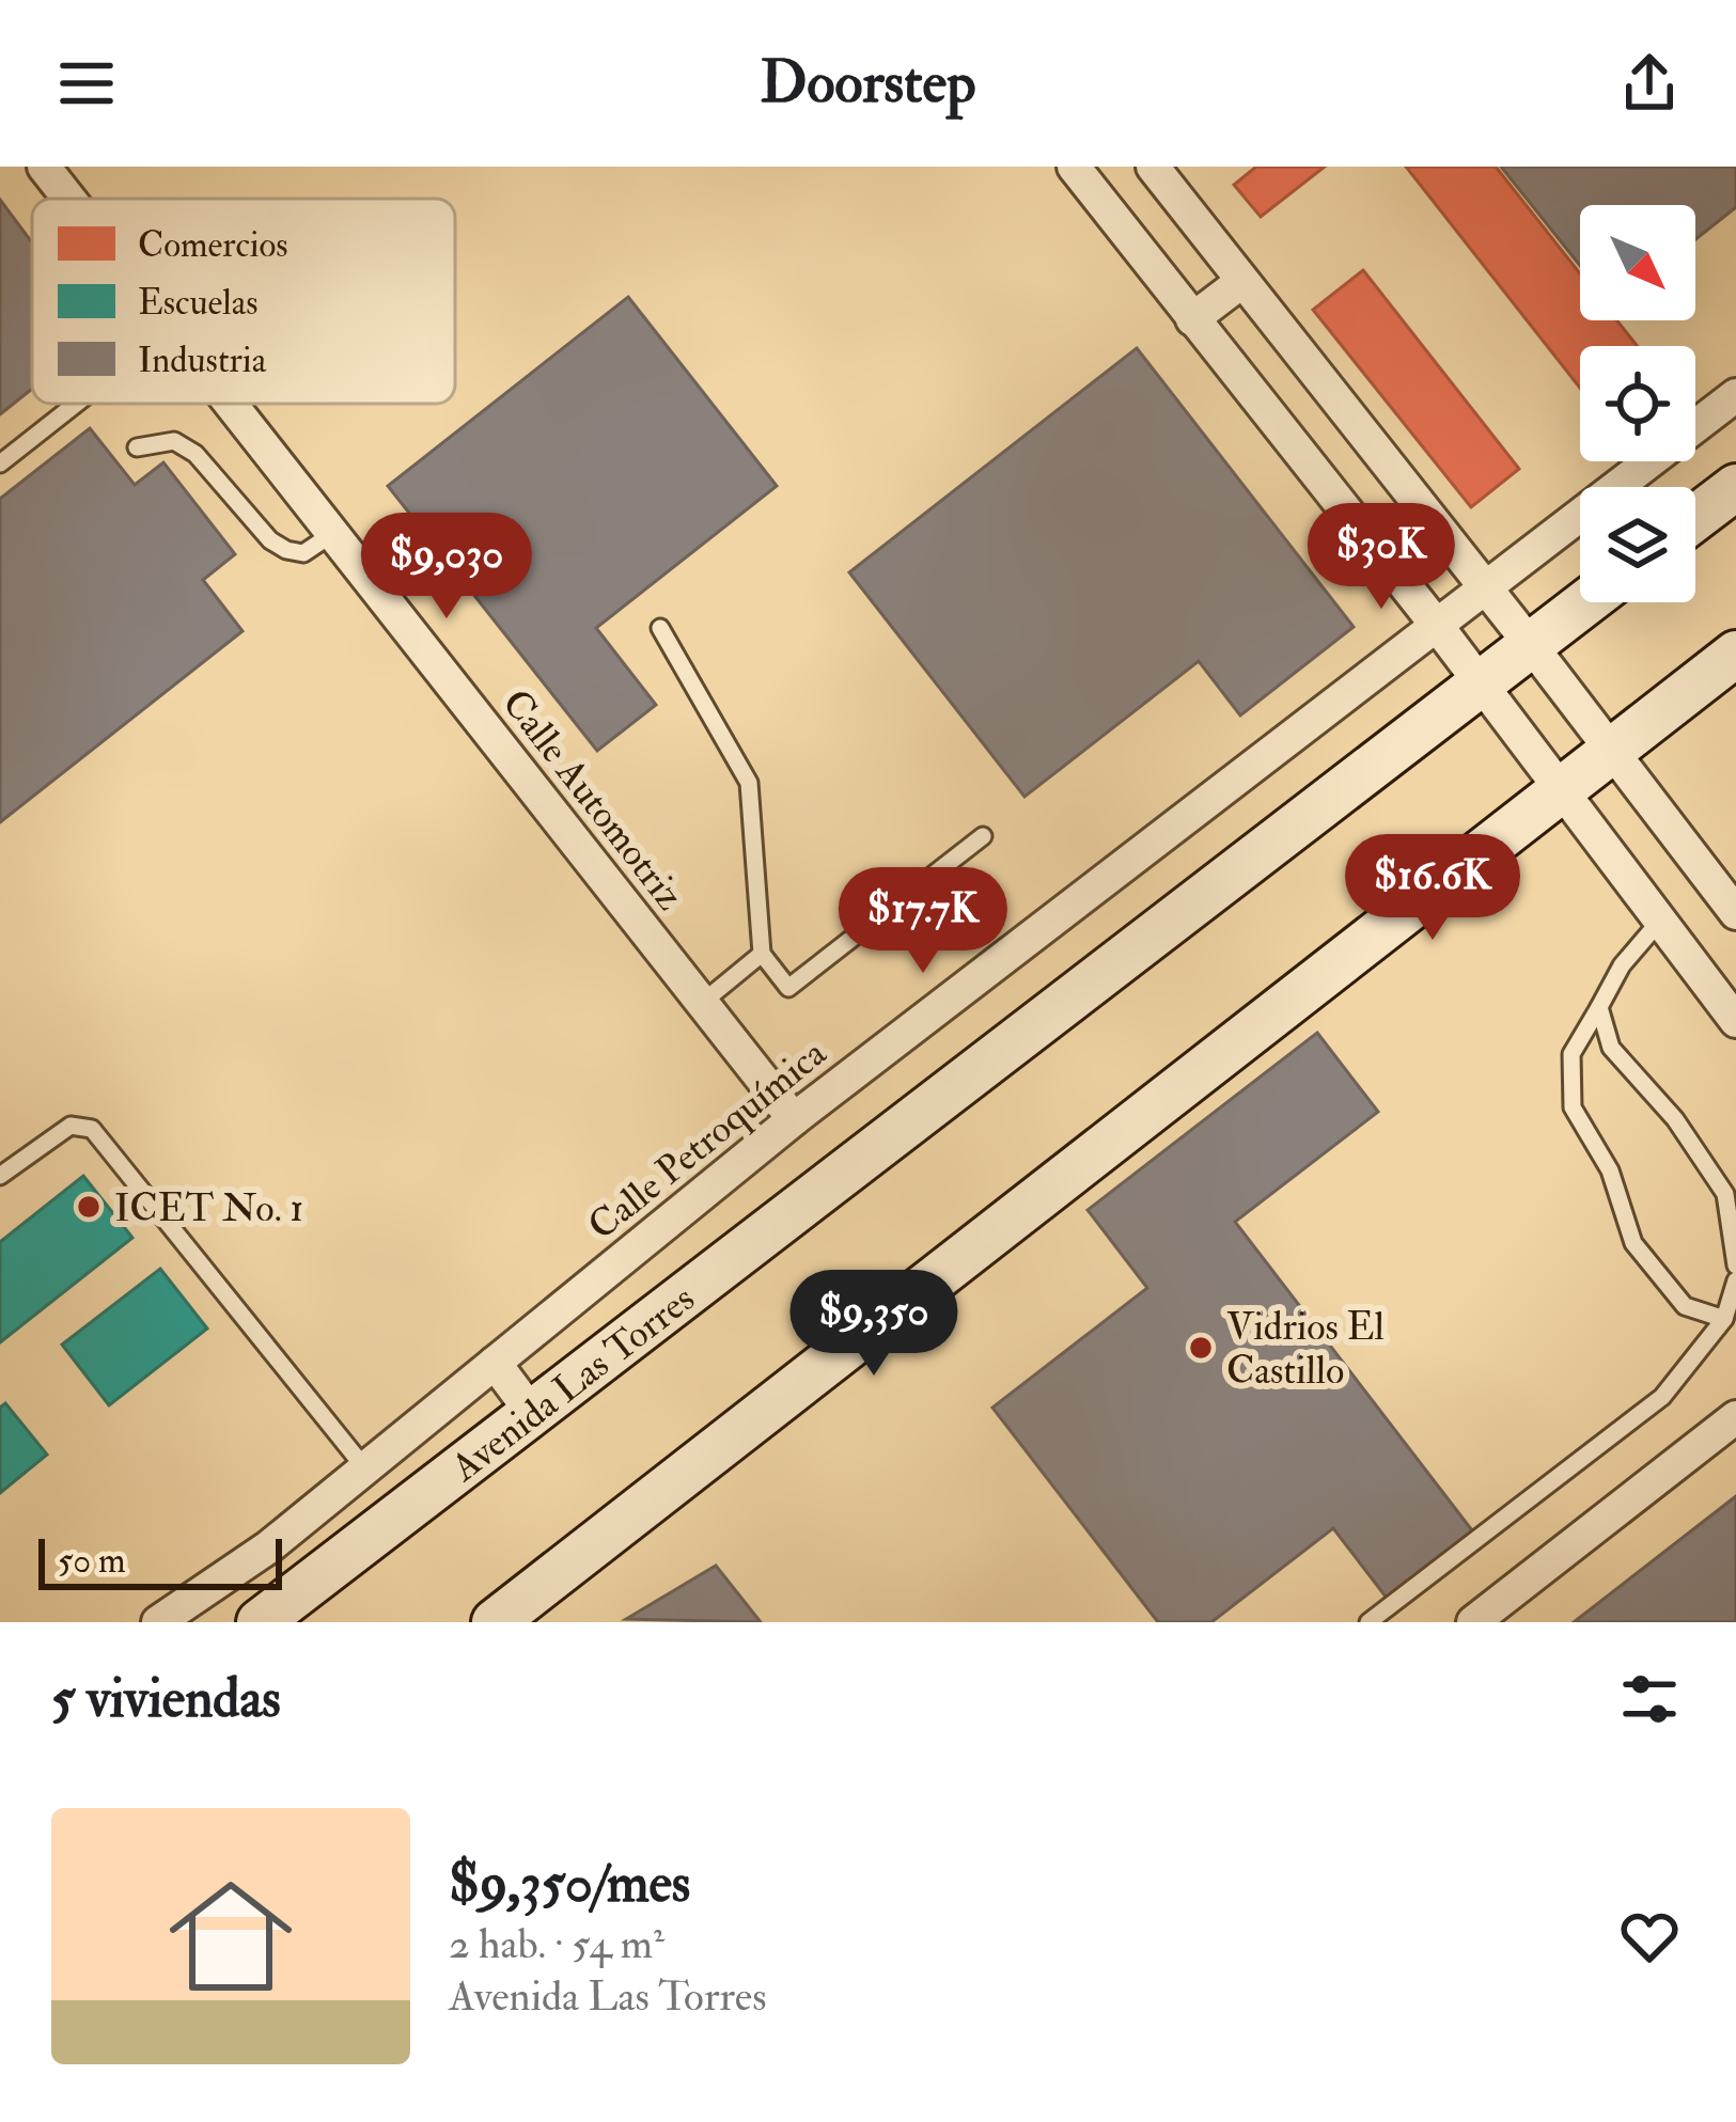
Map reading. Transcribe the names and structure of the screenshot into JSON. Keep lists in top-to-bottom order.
{
  "streets": {
    "main road": ["Avenida Las Torres"],
    "street": ["Calle Automotriz", "Calle Petroquímica"]
  },
  "crossings": [
    ["Calle Automotriz", "Calle Petroquímica"]
  ],
  "places": ["ICET No. 1", "Vidrios El Castillo"],
  "legend": ["Comercios", "Escuelas", "Industria"],
  "scale_bar": "50 m",
  "north": "bottom right",
  "page": {
    "header": "Doorstep",
    "price": [
      "$30K",
      "$9,030",
      "$16.6K",
      "$17.7K",
      "$9,350"
    ],
    "scale": "50 m",
    "heading": "5 viviendas",
    "list": [
      {
        "name": "$9,350/mes",
        "note": "2 hab. · 54 m² · Avenida Las Torres"
      }
    ]
  }
}
